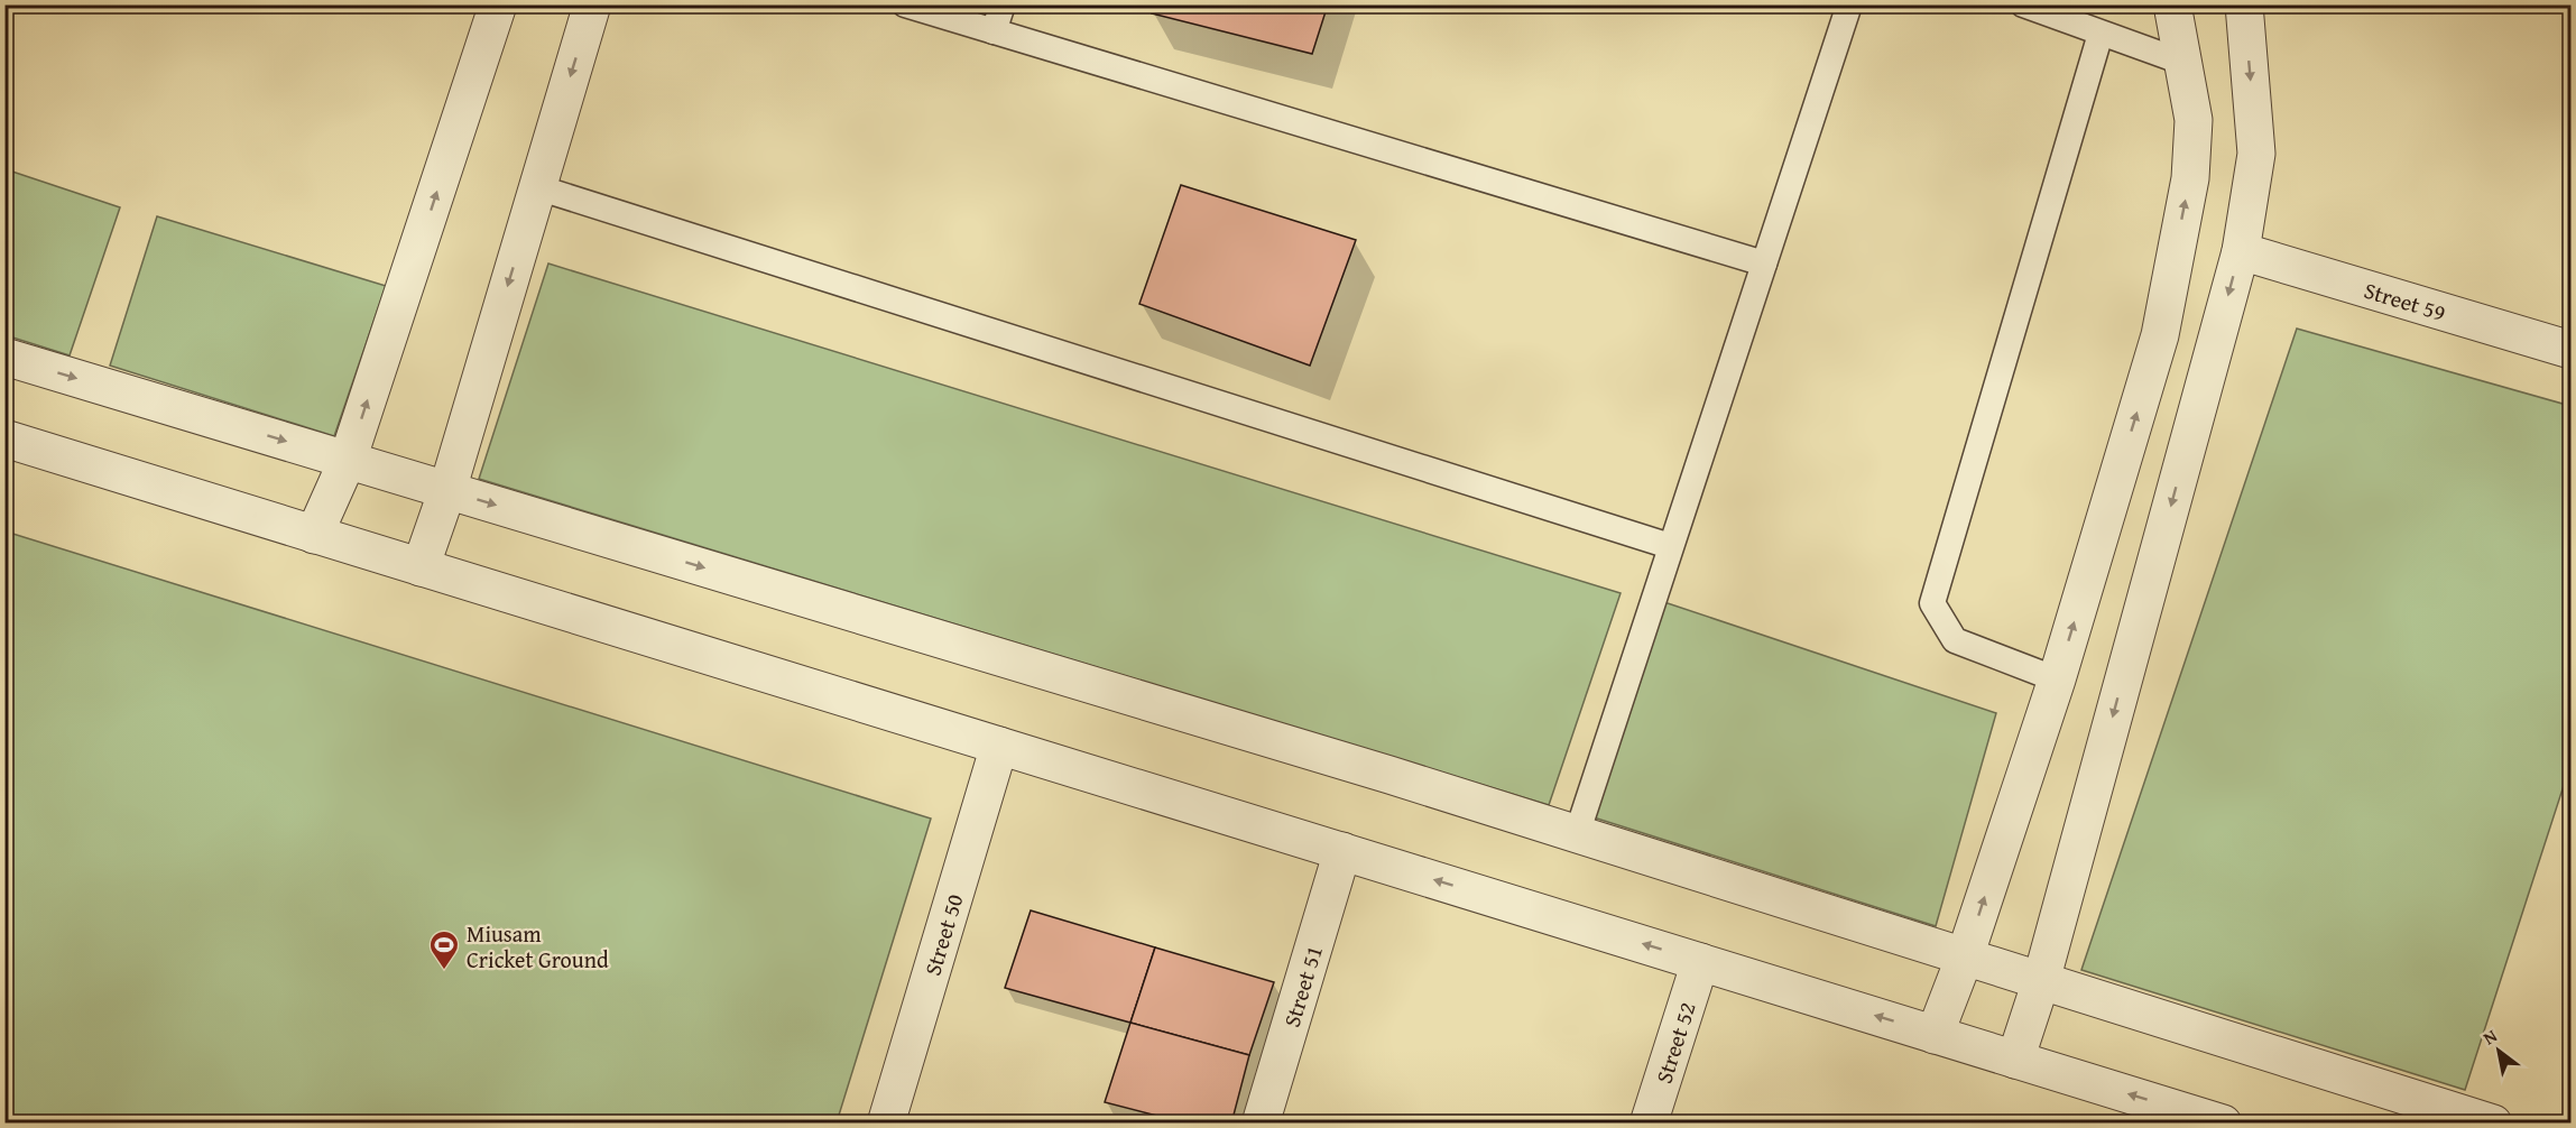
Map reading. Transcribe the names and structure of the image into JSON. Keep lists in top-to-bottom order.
{
  "streets": {
    "street": [
      "Street 59",
      "Street 50",
      "Street 51",
      "Street 52"
    ]
  },
  "places": {
    "sports": ["Miusam Cricket Ground"]
  },
  "north": "top left"
}
